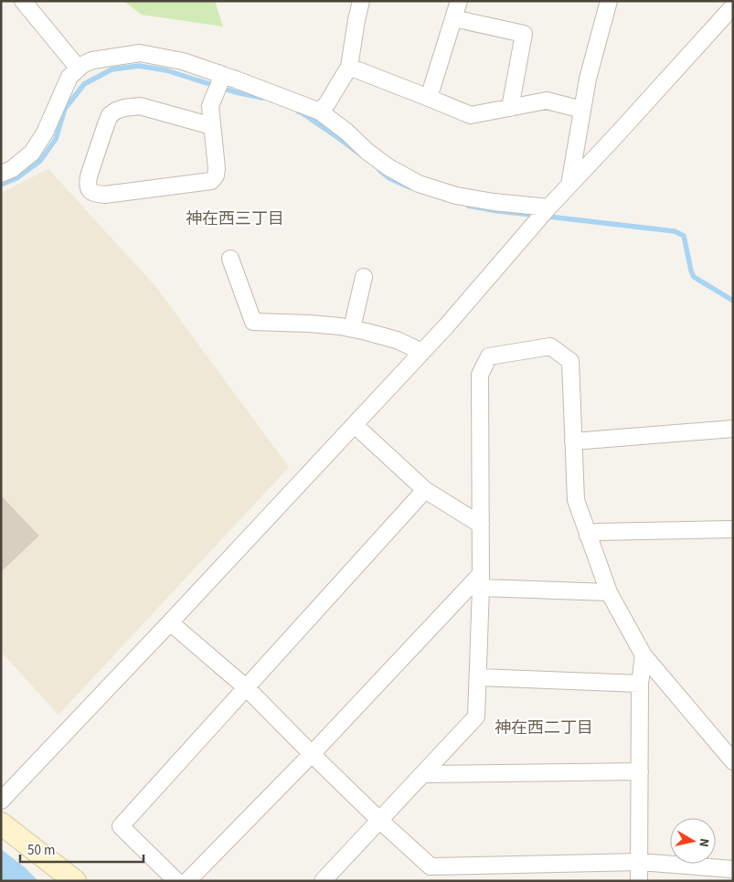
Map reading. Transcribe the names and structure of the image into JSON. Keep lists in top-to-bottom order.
{
  "districts": ["神在西三丁目", "神在西二丁目"],
  "scale_bar": "50 m",
  "north": "right"
}
